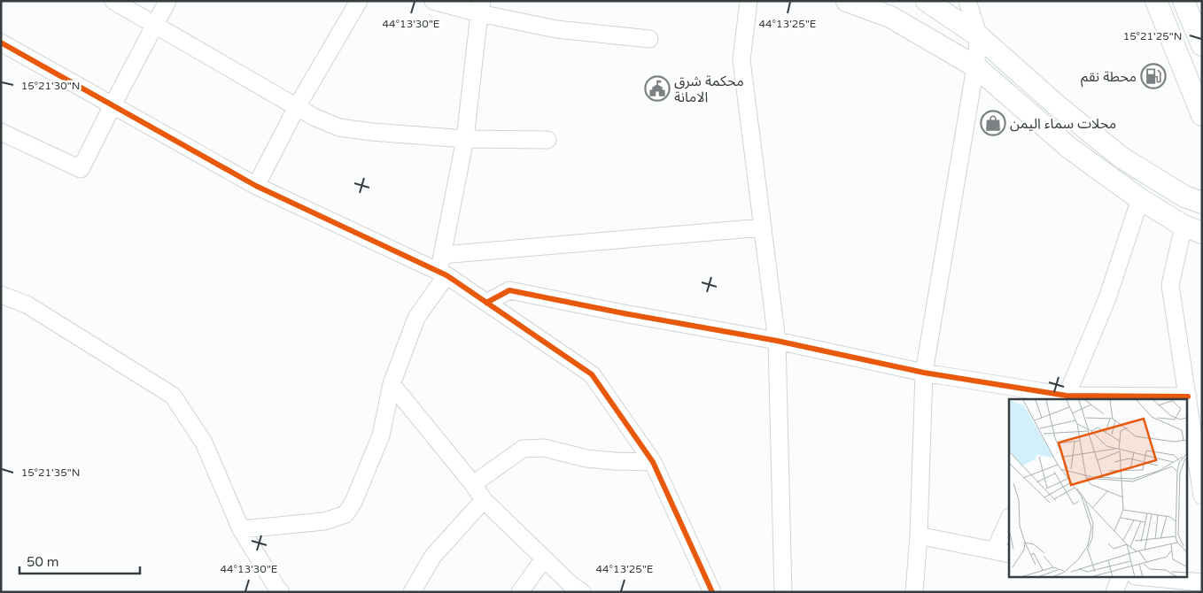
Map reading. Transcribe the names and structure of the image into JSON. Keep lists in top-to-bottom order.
{
  "places": {
    "fuel station": ["محطة نقم"],
    "public building": ["محكمة شرق الامانة"],
    "shop": ["محلات سماء اليمن"]
  },
  "scale_bar": "50 m",
  "coordinates": [
    "44°13'30\"E",
    "44°13'25\"E",
    "15°21'25\"N",
    "15°21'30\"N",
    "15°21'35\"N"
  ]
}
